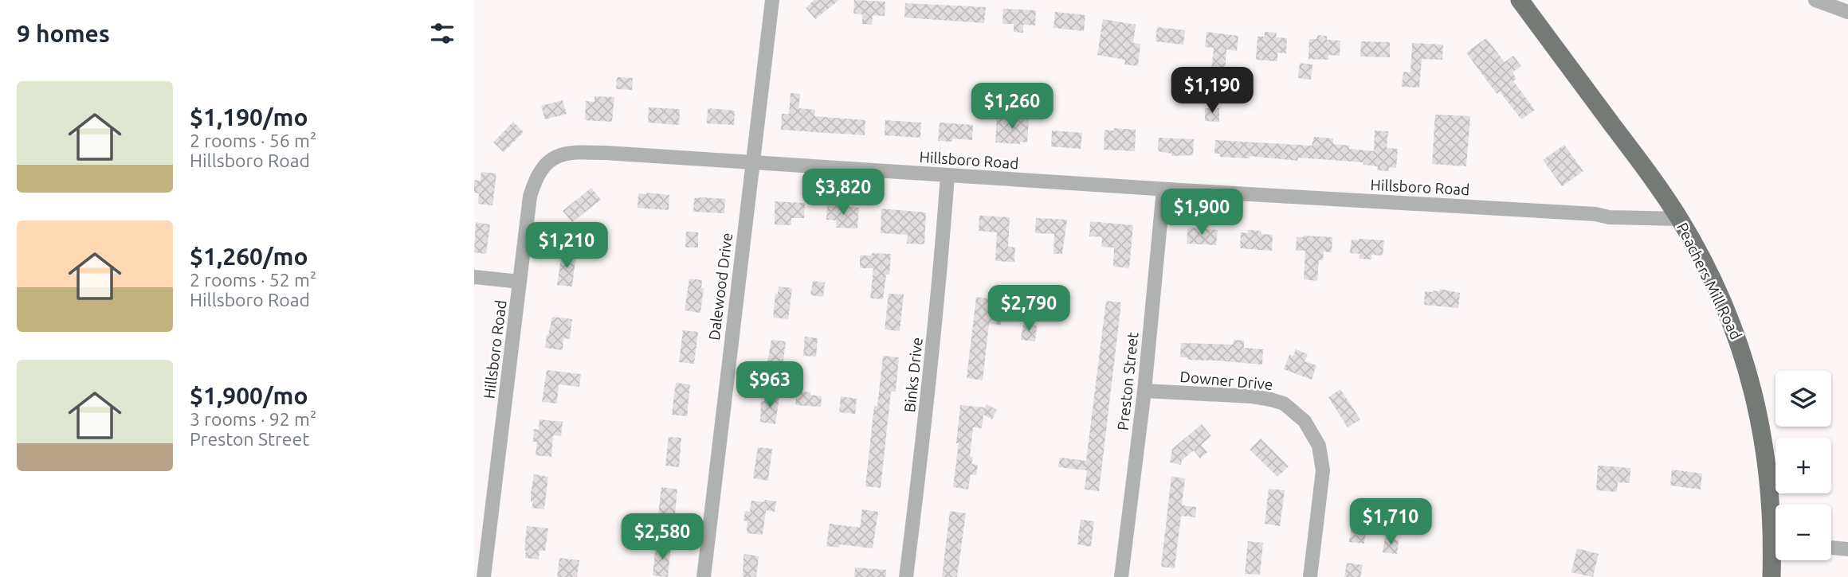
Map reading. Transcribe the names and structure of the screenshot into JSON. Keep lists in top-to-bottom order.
{
  "streets": {
    "main road": ["Peachers Mill Road"],
    "street": [
      "Hillsboro Road",
      "Dalewood Drive",
      "Binks Drive",
      "Downer Drive",
      "Preston Street"
    ]
  },
  "crossings": [
    ["Hillsboro Road", "Peachers Mill Road"],
    ["Hillsboro Road", "Dalewood Drive"],
    ["Hillsboro Road", "Binks Drive"],
    ["Hillsboro Road", "Preston Street"],
    ["Downer Drive", "Preston Street"]
  ],
  "page": {
    "heading": "9 homes",
    "list": [
      {
        "name": "$1,190/mo",
        "note": "2 rooms · 56 m² · Hillsboro Road"
      },
      {
        "name": "$1,260/mo",
        "note": "2 rooms · 52 m² · Hillsboro Road"
      },
      {
        "name": "$1,900/mo",
        "note": "3 rooms · 92 m² · Preston Street"
      }
    ],
    "price": [
      "$1,190",
      "$1,260",
      "$3,820",
      "$1,900",
      "$1,210",
      "$2,790",
      "$963",
      "$1,710",
      "$2,580"
    ],
    "map_buttons": ["+", "−"]
  }
}
